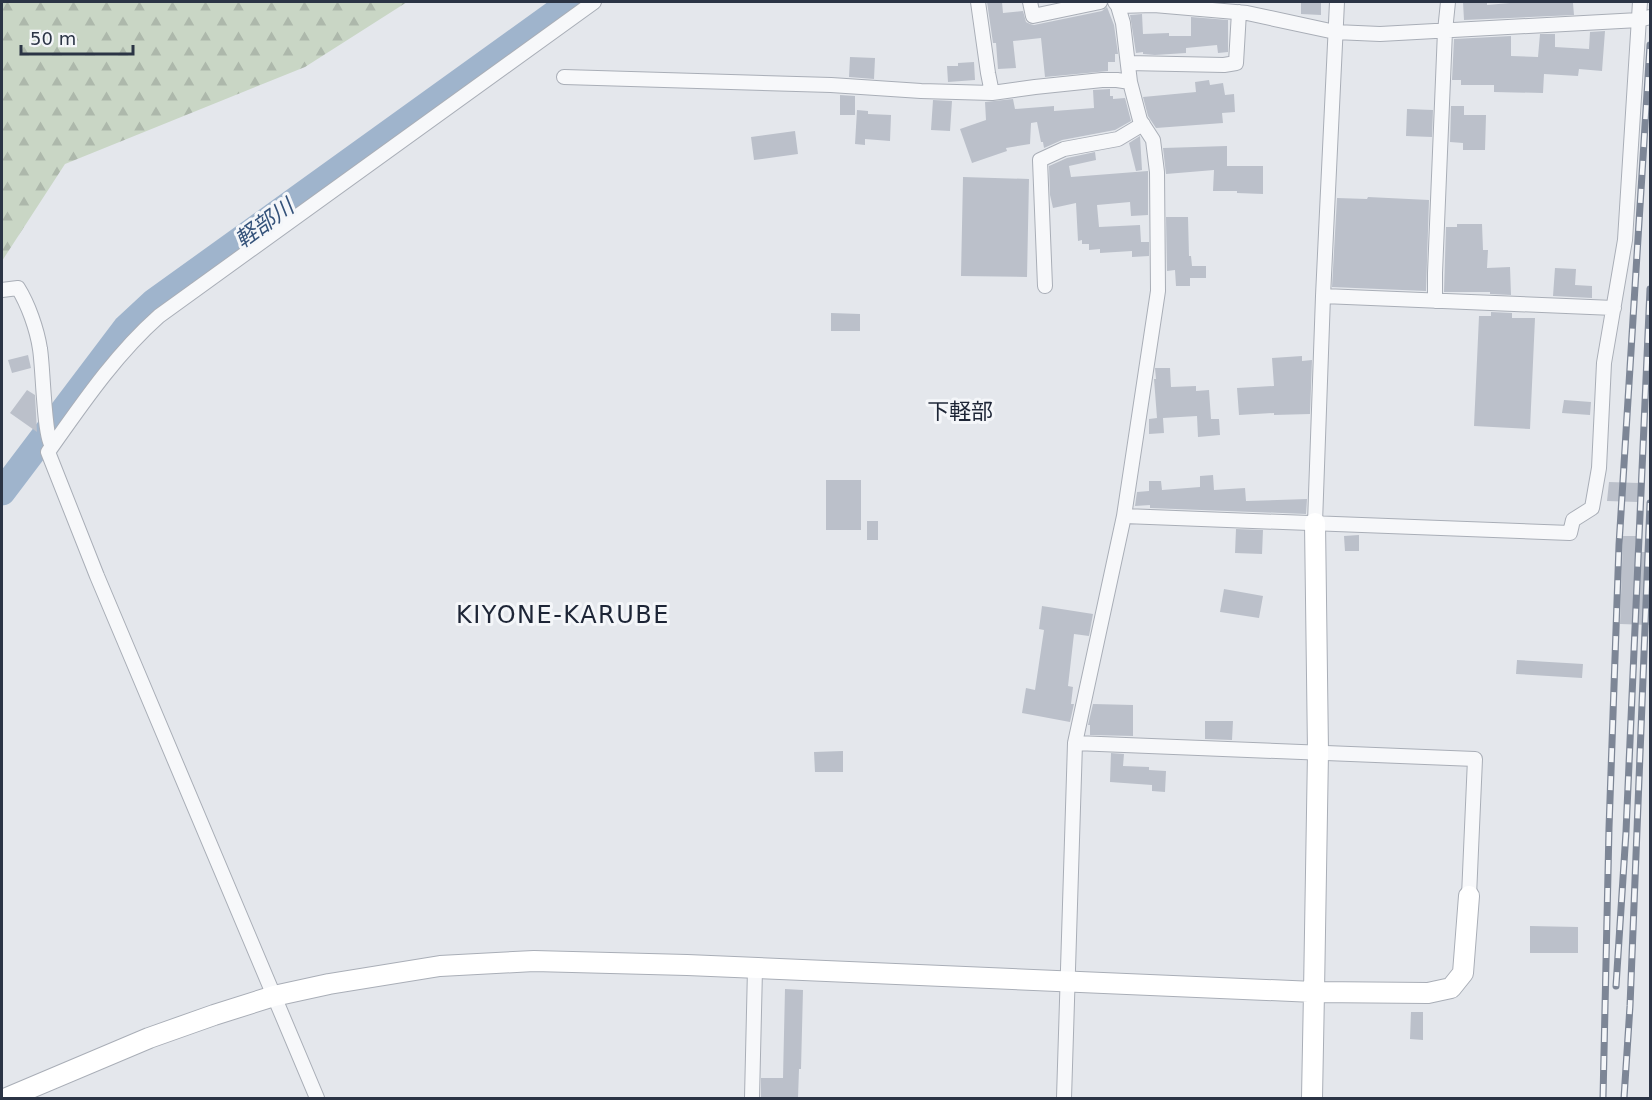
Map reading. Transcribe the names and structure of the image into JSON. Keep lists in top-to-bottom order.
{
  "districts": ["下軽部", "KIYONE-KARUBE"],
  "water": ["軽部川"],
  "scale_bar": "50 m"
}
